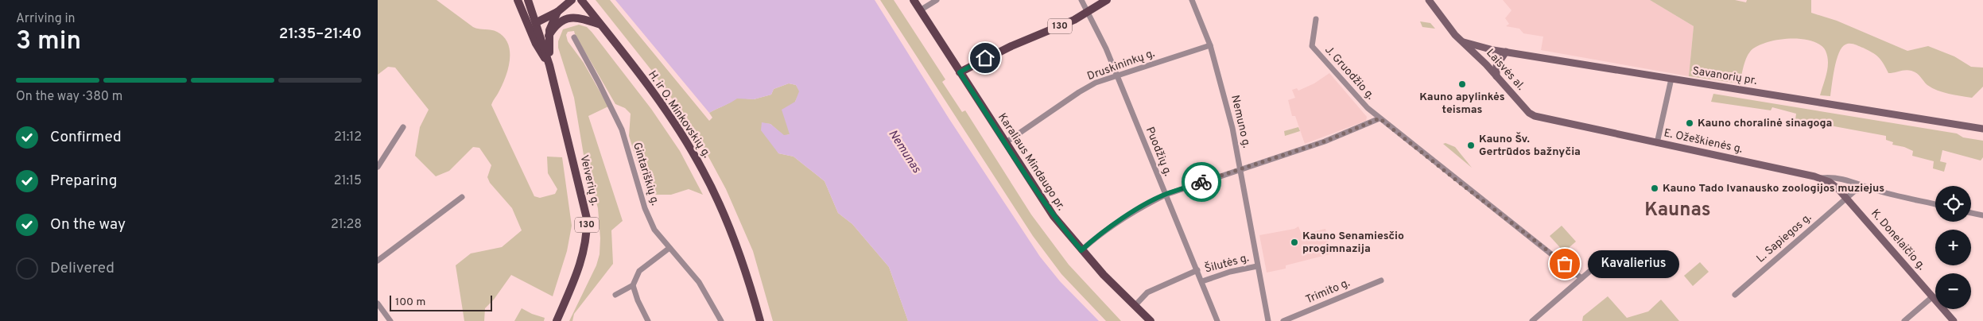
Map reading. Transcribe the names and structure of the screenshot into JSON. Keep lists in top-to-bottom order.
{
  "streets": {
    "main road": [
      "130",
      "Laisvės al.",
      "Savanorių pr.",
      "H. ir O. Minkovskių g.",
      "E. Ožeškienės g.",
      "Karaliaus Mindaugo pr.",
      "Veiverių g.",
      "K. Donelaičio g."
    ],
    "street": [
      "Druskininkų g.",
      "J. Gruodžio g.",
      "Nemuno g.",
      "Puodžių g.",
      "Gintariškių g.",
      "L. Sapiegos g.",
      "Šilutės g.",
      "Trimito g."
    ]
  },
  "crossings": [
    ["130", "Puodžių g."],
    ["130", "Karaliaus Mindaugo pr."],
    ["Druskininkų g.", "Nemuno g."],
    ["Druskininkų g.", "Puodžių g."],
    ["Druskininkų g.", "Karaliaus Mindaugo pr."],
    ["Laisvės al.", "Savanorių pr."],
    ["Laisvės al.", "E. Ožeškienės g."],
    ["Nemuno g.", "Šilutės g."],
    ["E. Ožeškienės g.", "L. Sapiegos g."],
    ["E. Ožeškienės g.", "K. Donelaičio g."],
    ["Puodžių g.", "Šilutės g."],
    ["Karaliaus Mindaugo pr.", "Šilutės g."],
    ["L. Sapiegos g.", "K. Donelaičio g."]
  ],
  "districts": ["Kaunas"],
  "water": ["Nemunas"],
  "places": [
    "Kauno apylinkės teismas",
    "Kauno choralinė sinagoga",
    "Kauno Šv. Gertrūdos bažnyčia",
    "Kauno Tado Ivanausko zoologijos muziejus",
    "Kauno Senamiesčio progimnazija",
    "Kavalierius"
  ],
  "scale_bar": "100 m",
  "page": {
    "heading": ["3 min", "Arriving in", "21:35–21:40"],
    "bar": "On the way · 380 m",
    "list": [
      ["Confirmed", "21:12"],
      ["Preparing", "21:15"],
      ["On the way", "21:28"],
      "Delivered"
    ],
    "map_buttons": ["+", "−"],
    "bubble": "Kavalierius",
    "scale": "100 m"
  }
}
